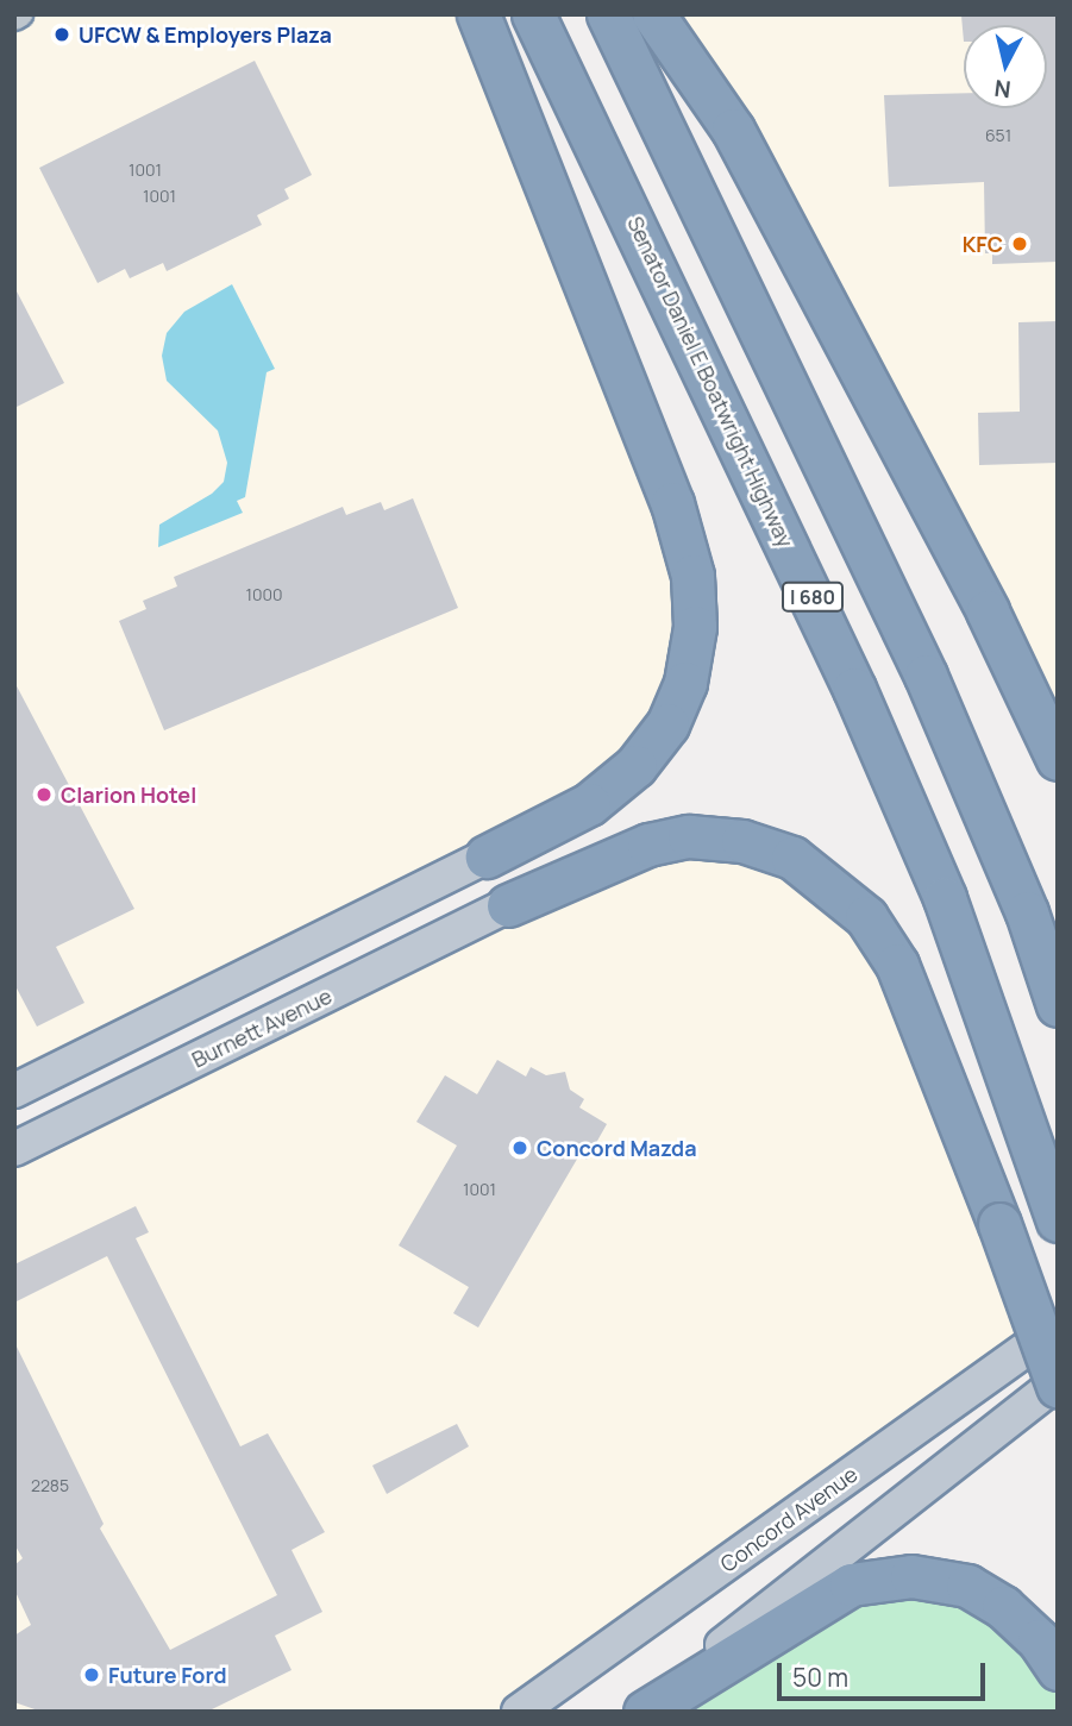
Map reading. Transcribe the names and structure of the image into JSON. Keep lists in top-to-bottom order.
{
  "streets": {
    "highway": ["Senator Daniel E Boatwright Highway", "I 680"],
    "main road": ["Burnett Avenue", "Concord Avenue"]
  },
  "places": [
    "UFCW & Employers Plaza",
    "KFC",
    "Clarion Hotel",
    "Concord Mazda",
    "Future Ford"
  ],
  "house_numbers": [
    "651",
    "1001",
    "1001",
    "1000",
    "1001",
    "2285"
  ],
  "scale_bar": "50 m",
  "north": "bottom"
}
